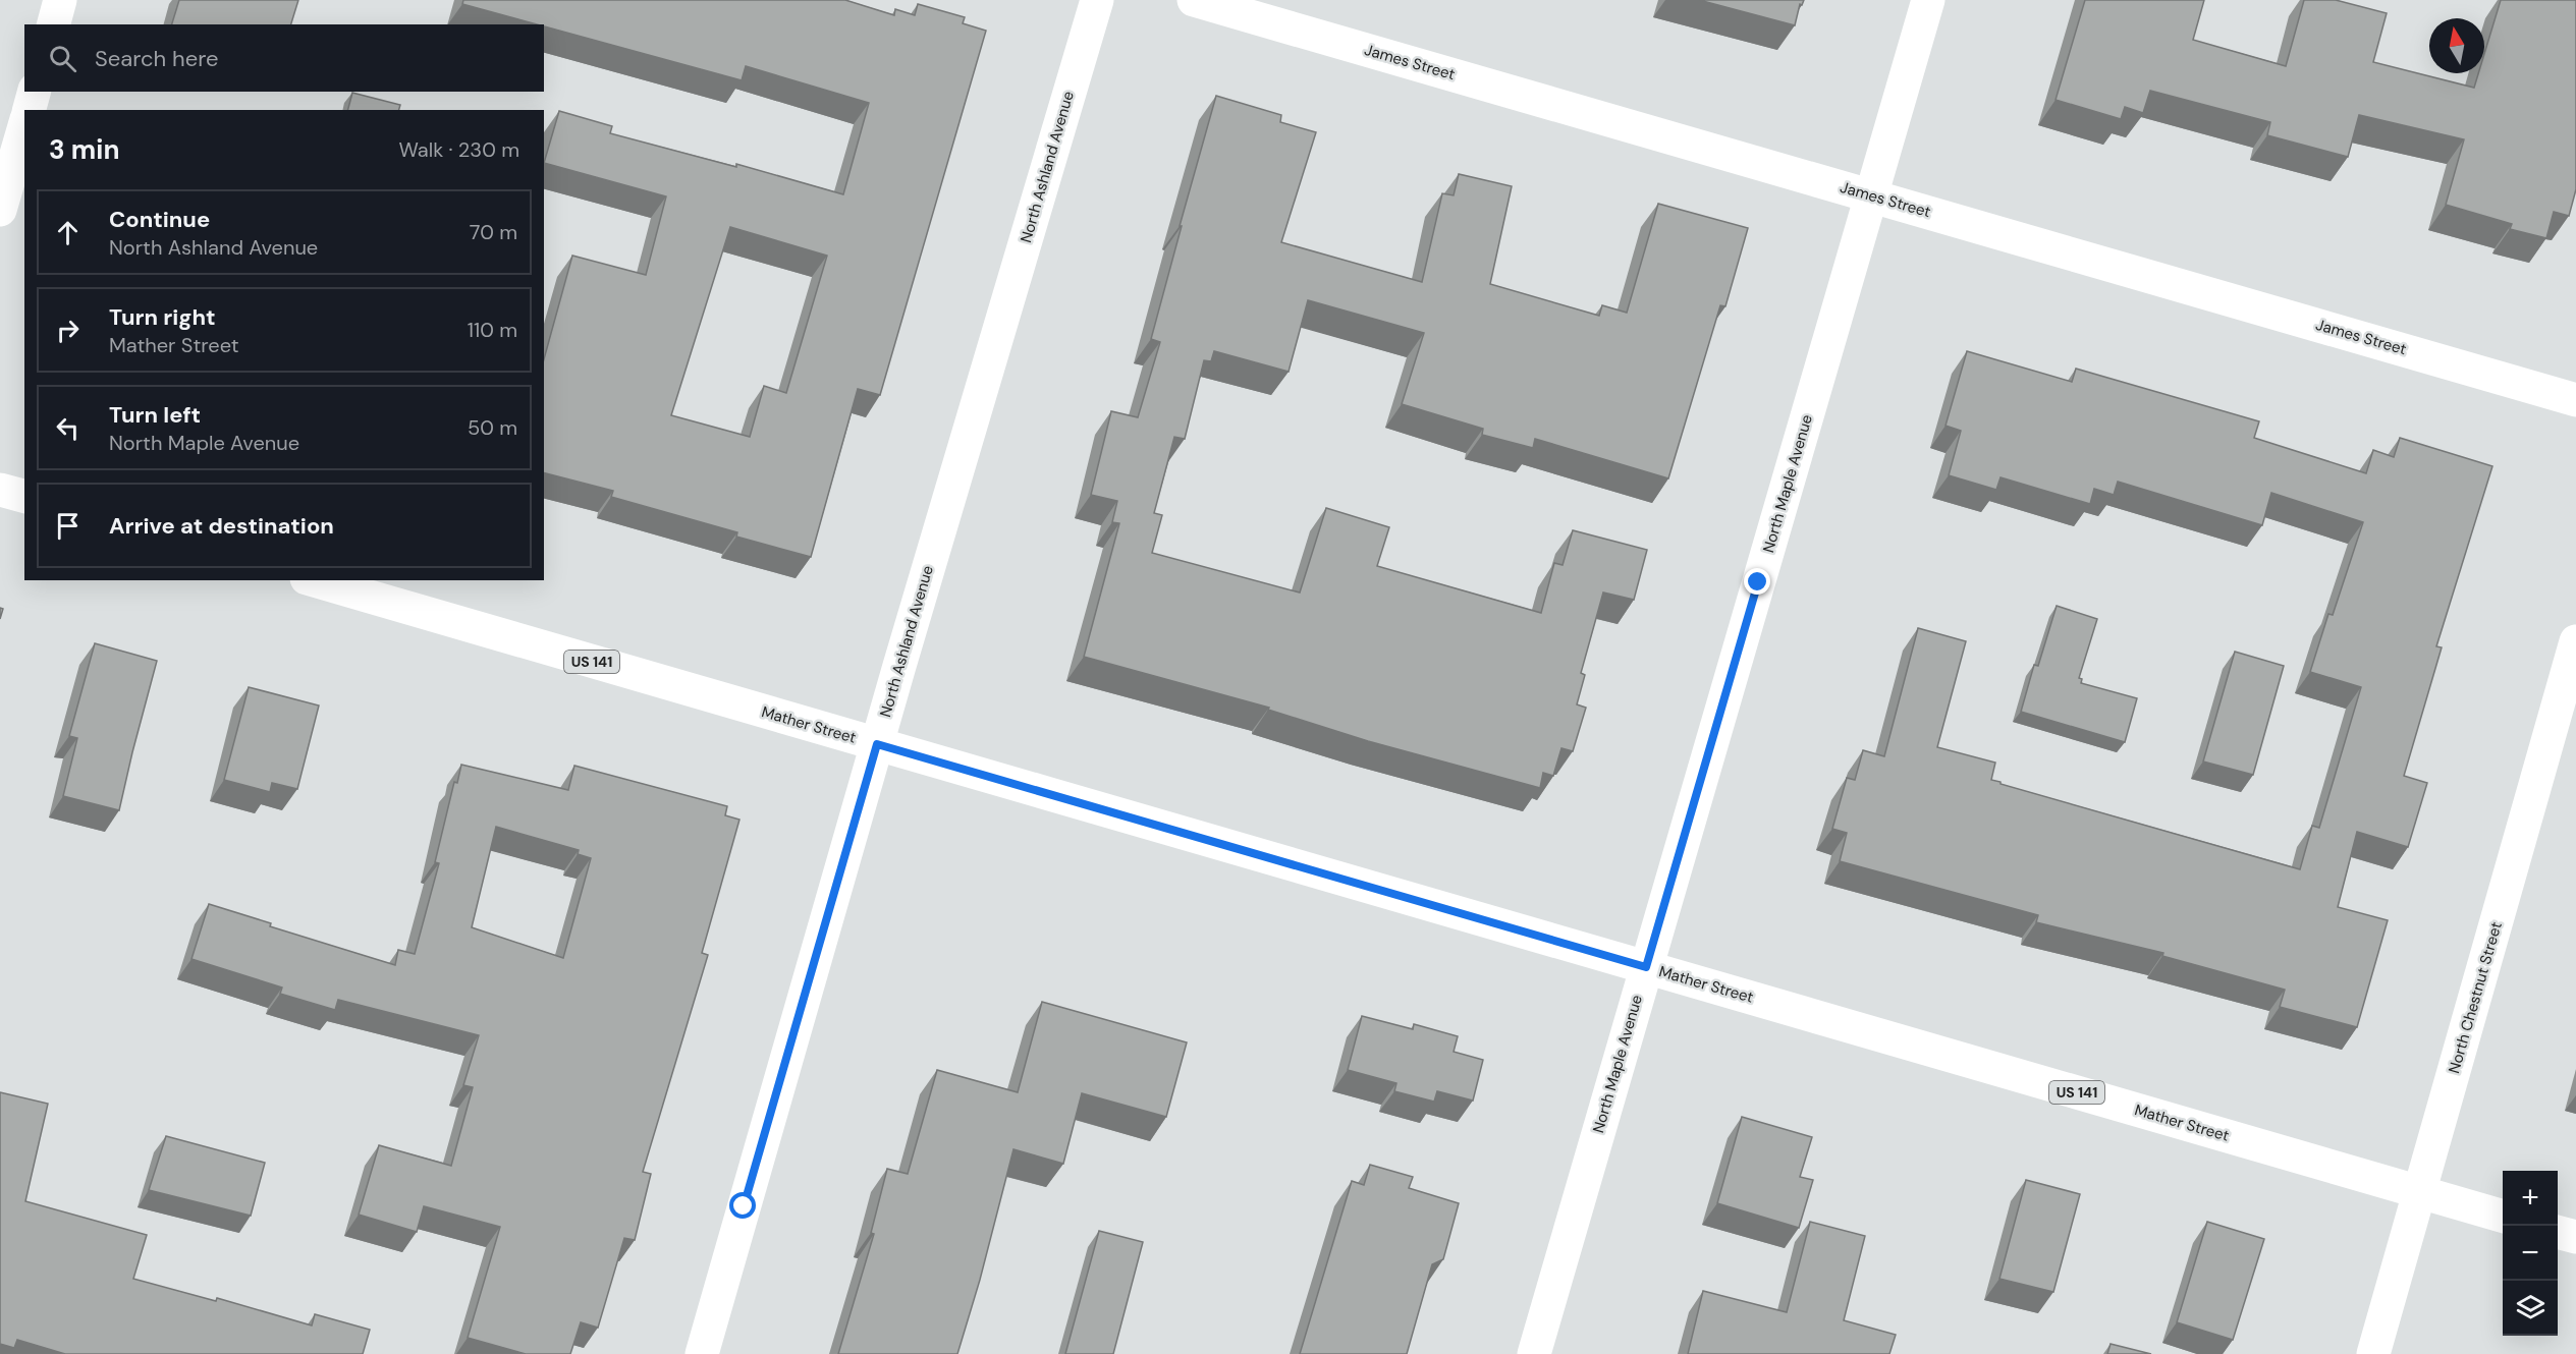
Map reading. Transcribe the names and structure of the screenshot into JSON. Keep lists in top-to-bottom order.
{
  "streets": {
    "street": [
      "James Street",
      "North Ashland Avenue",
      "North Maple Avenue",
      "US 141",
      "Mather Street",
      "North Chestnut Street"
    ]
  },
  "crossings": [
    ["James Street", "North Maple Avenue"],
    ["North Ashland Avenue", "Mather Street"],
    ["North Maple Avenue", "Mather Street"],
    ["Mather Street", "North Chestnut Street"]
  ],
  "north": "top",
  "page": {
    "search": "Search here",
    "heading": ["3 min", "Walk · 230 m"],
    "list": [
      ["Continue", "North Ashland Avenue", "70 m"],
      ["Turn right", "Mather Street", "110 m"],
      ["Turn left", "North Maple Avenue", "50 m"],
      "Arrive at destination"
    ],
    "map_buttons": ["+", "−"]
  }
}
